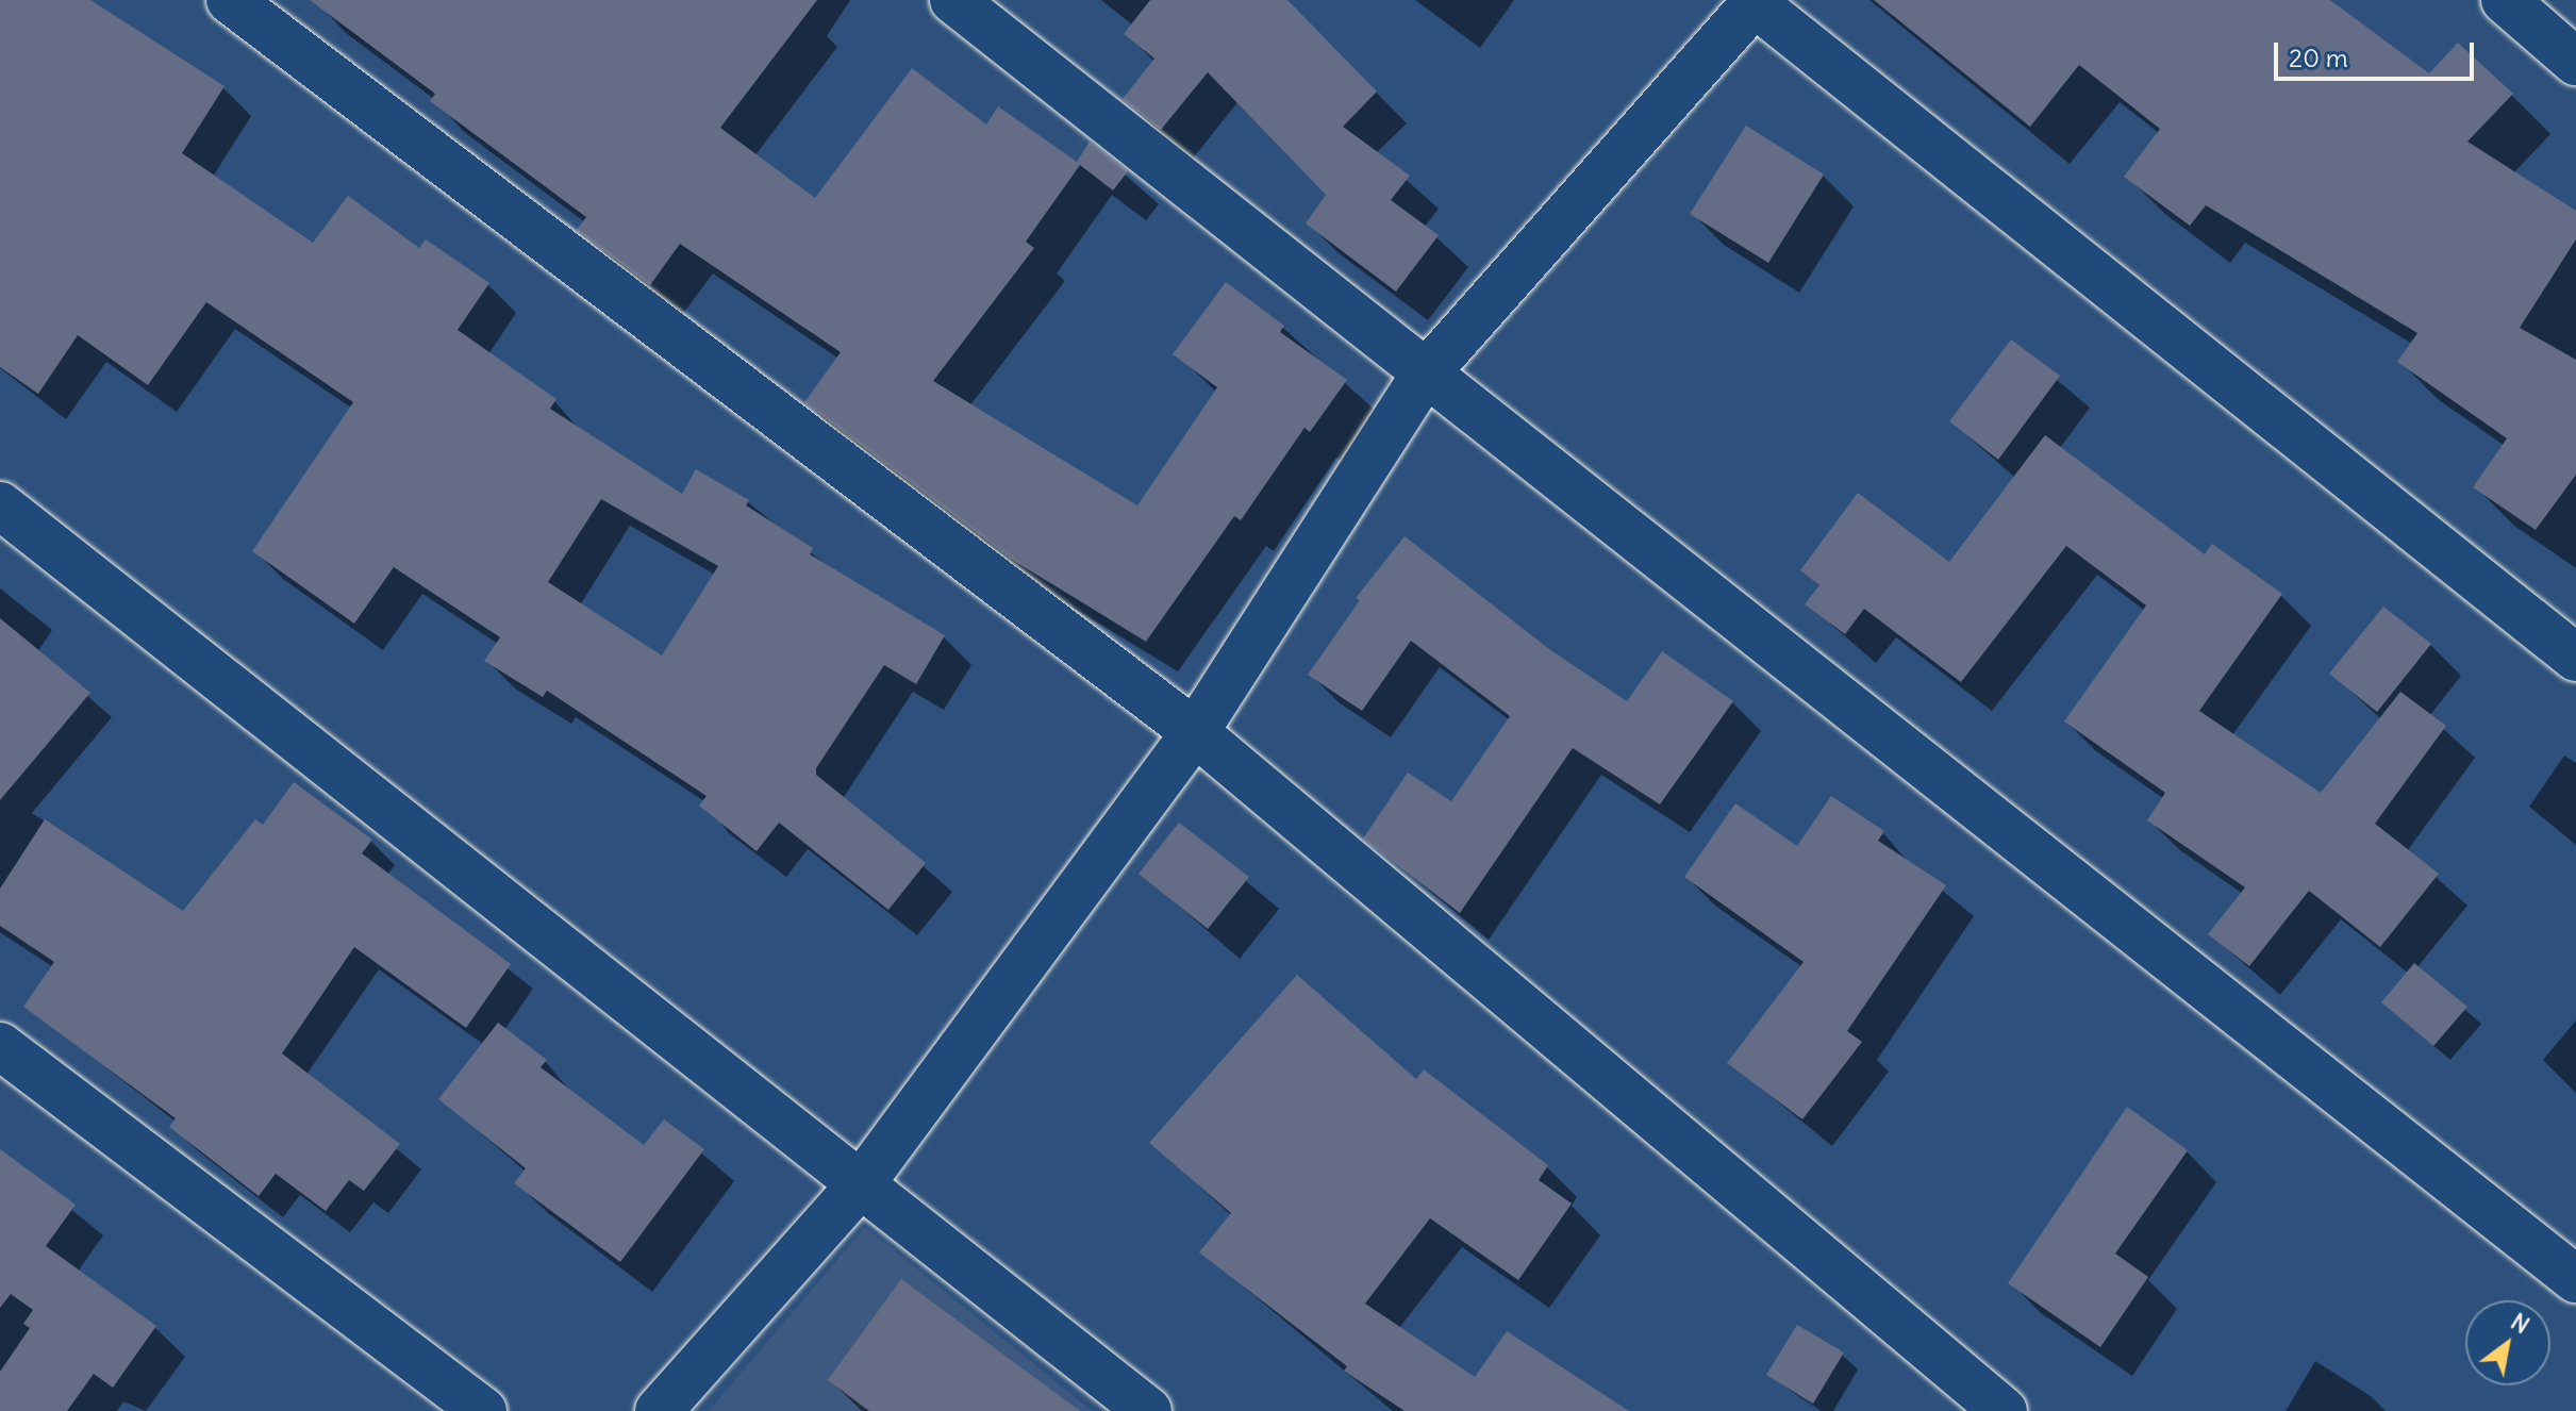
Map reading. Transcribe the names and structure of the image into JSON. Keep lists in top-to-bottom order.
{
  "scale_bar": "20 m",
  "north": "top right"
}
